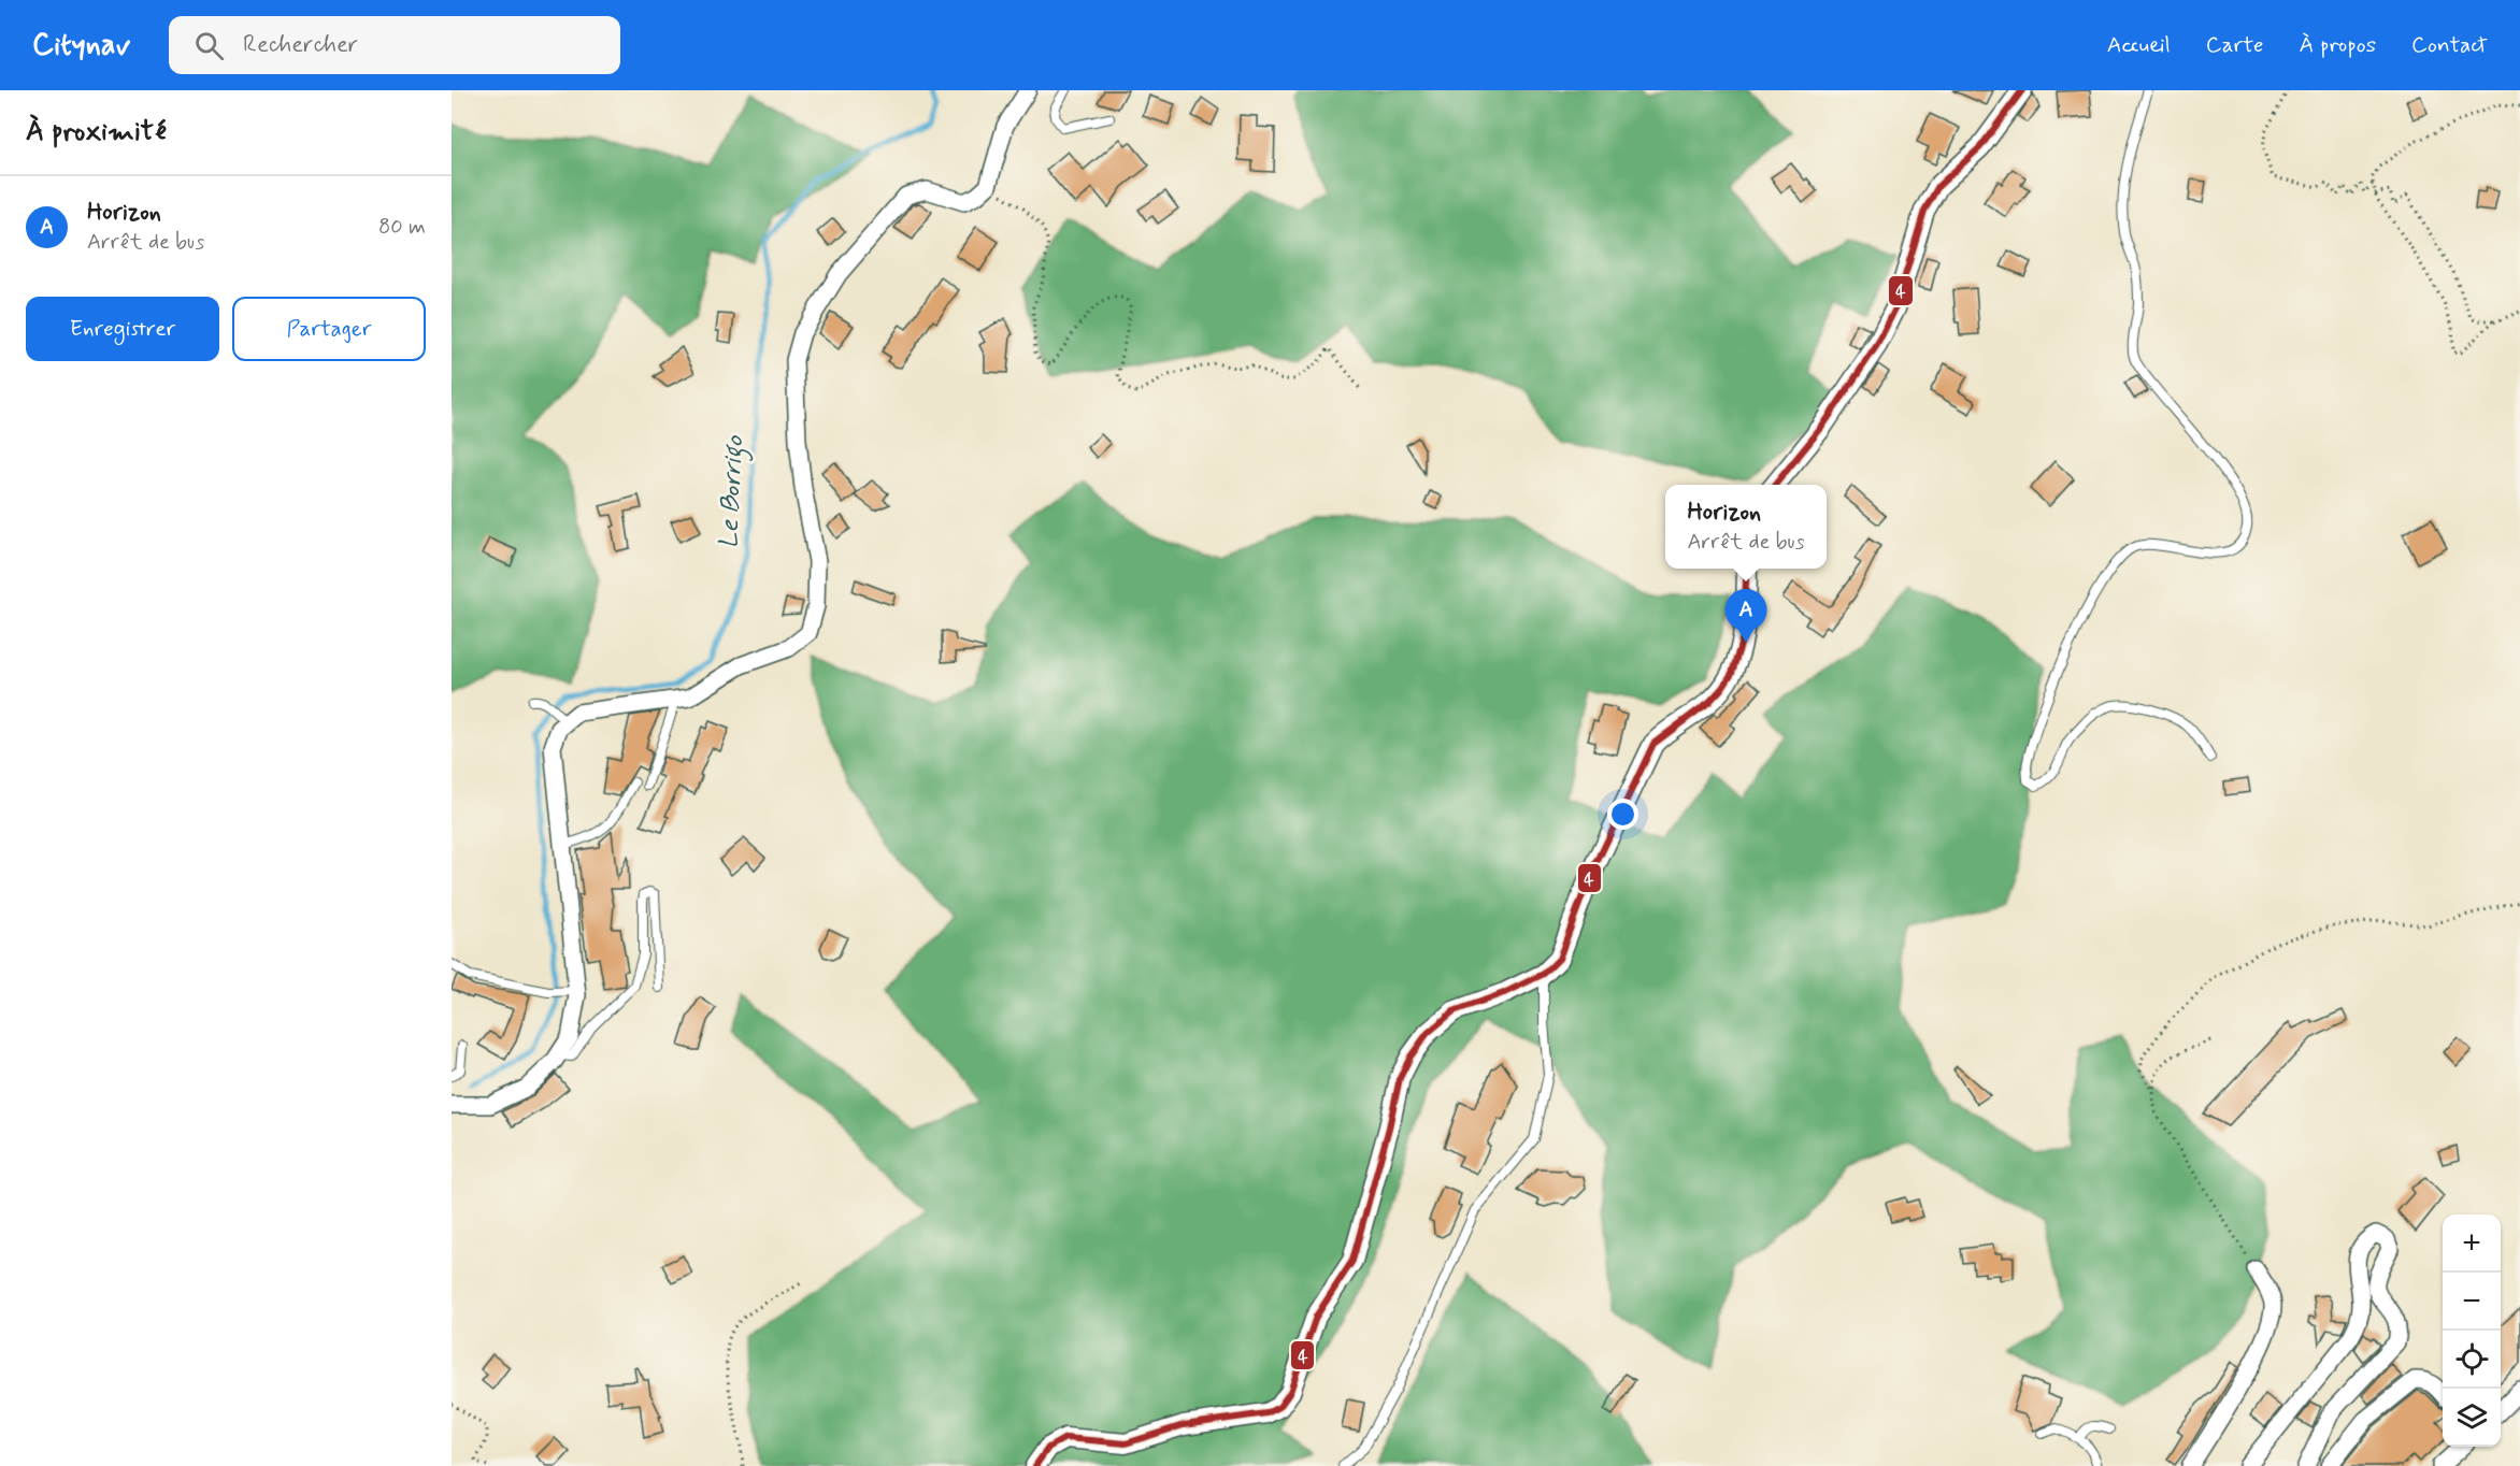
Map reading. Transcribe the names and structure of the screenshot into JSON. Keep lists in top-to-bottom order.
{
  "water": ["Le Borrigo"],
  "lines": ["transit line 4"],
  "page": {
    "header": "Citynav",
    "search": "Rechercher",
    "nav": [
      "Accueil",
      "Carte",
      "À propos",
      "Contact"
    ],
    "heading": "À proximité",
    "list": [
      {
        "mark": "A",
        "name": "Horizon",
        "note": "Arrêt de bus",
        "value": "80 m"
      }
    ],
    "buttons": ["Enregistrer", "Partager"],
    "popup": ["Horizon", "Arrêt de bus"],
    "pins": "A",
    "map_buttons": ["+", "−"]
  }
}
